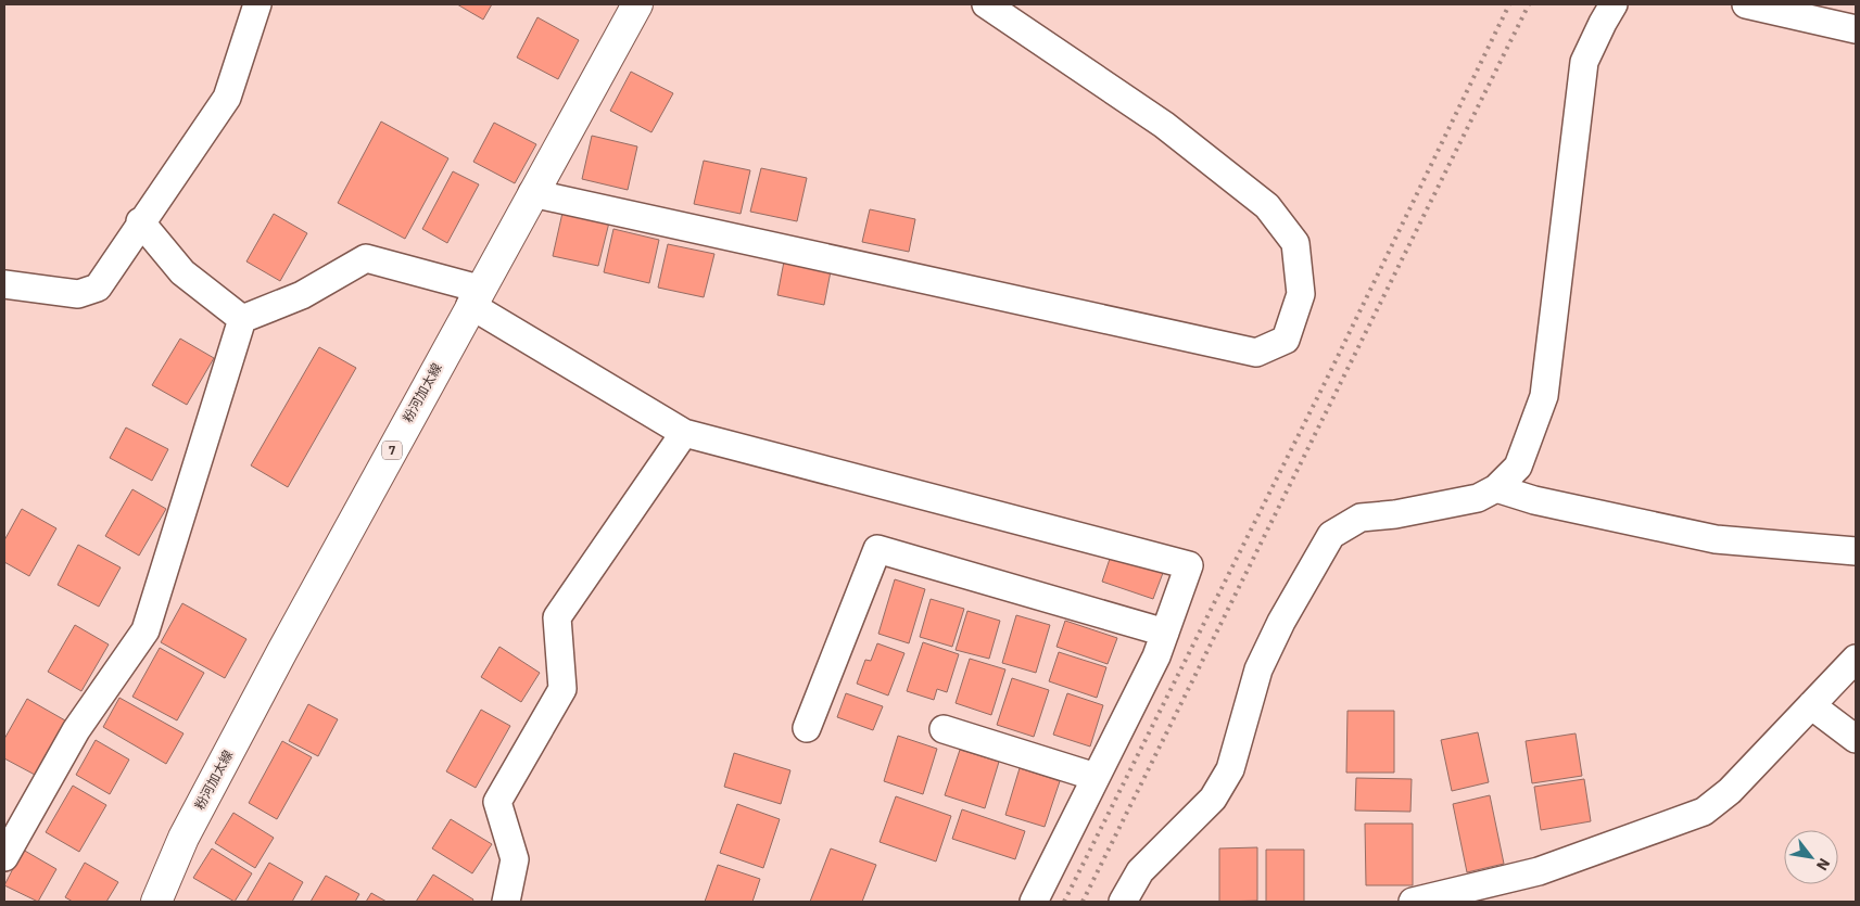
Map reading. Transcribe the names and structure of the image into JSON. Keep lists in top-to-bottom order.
{
  "streets": {
    "main road": ["粉河加太線", "7"]
  },
  "north": "bottom right"
}
